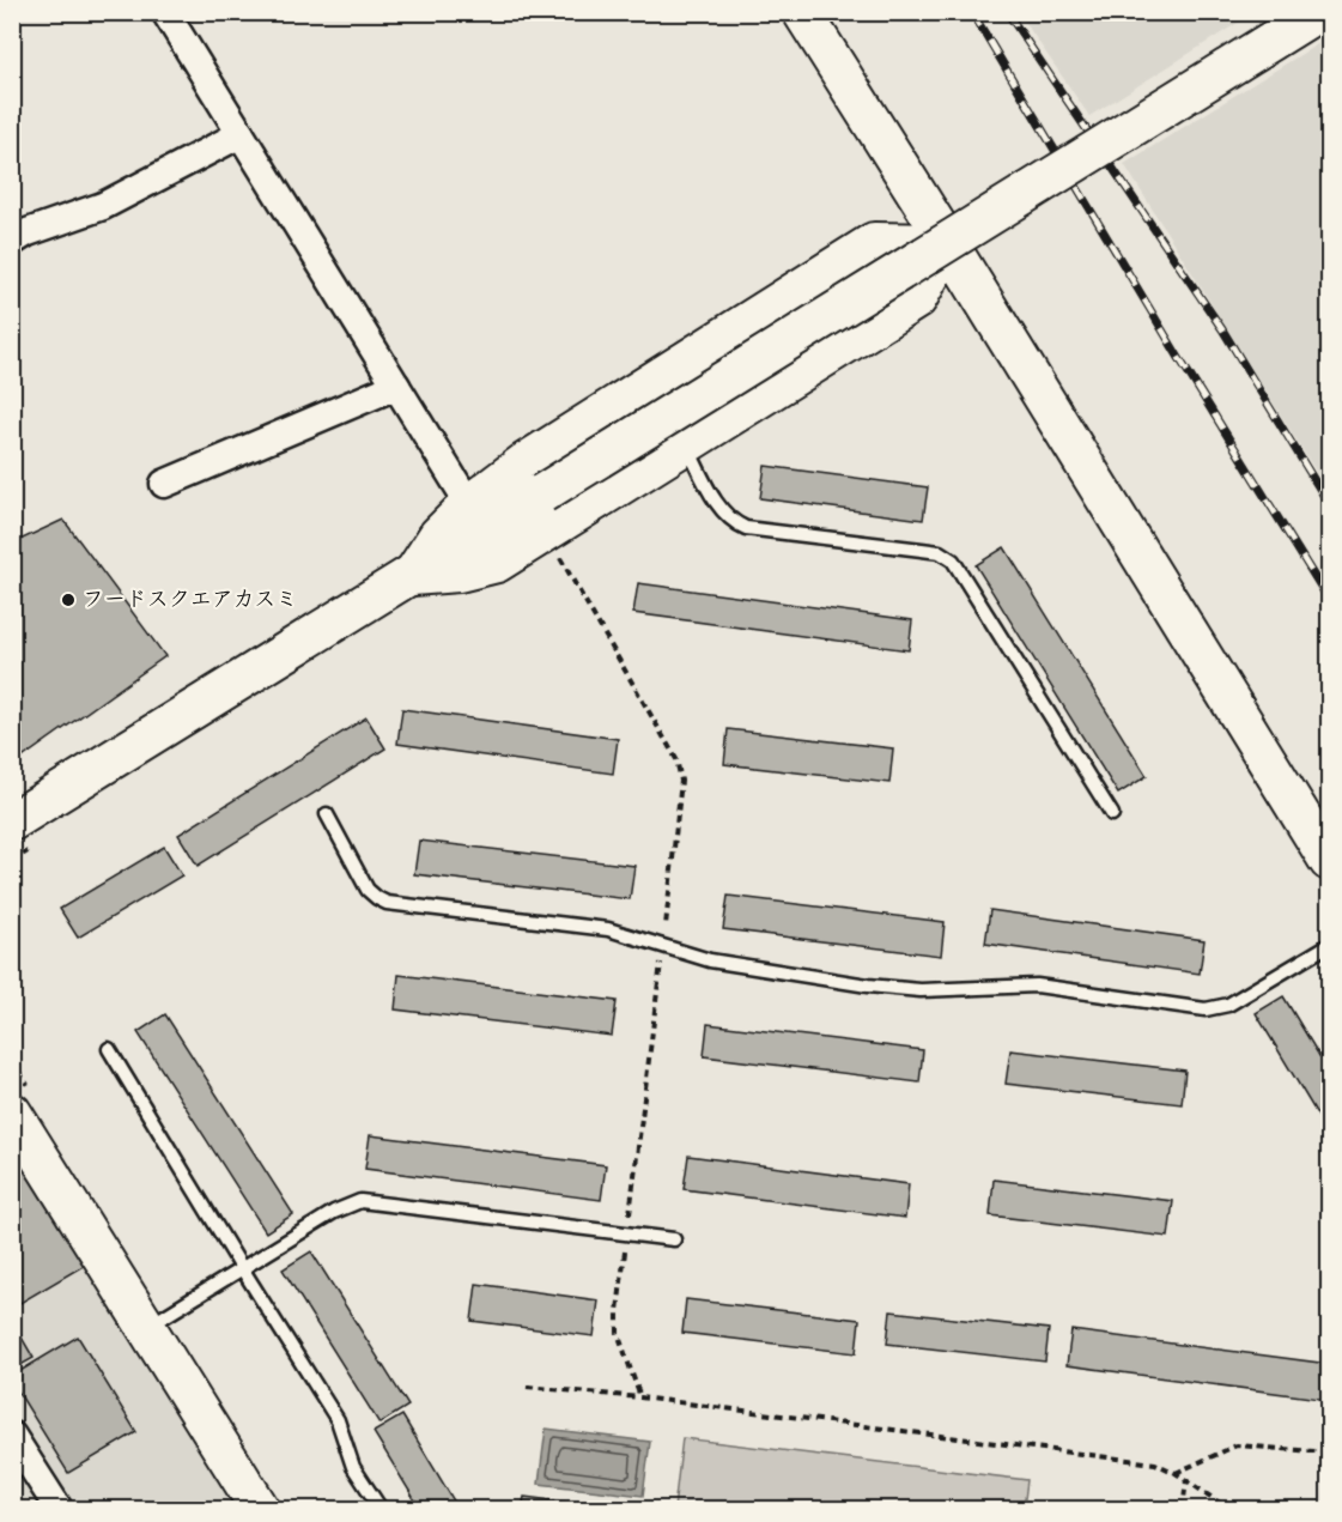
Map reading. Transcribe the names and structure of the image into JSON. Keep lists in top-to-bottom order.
{
  "places": ["フードスクエアカスミ"]
}
